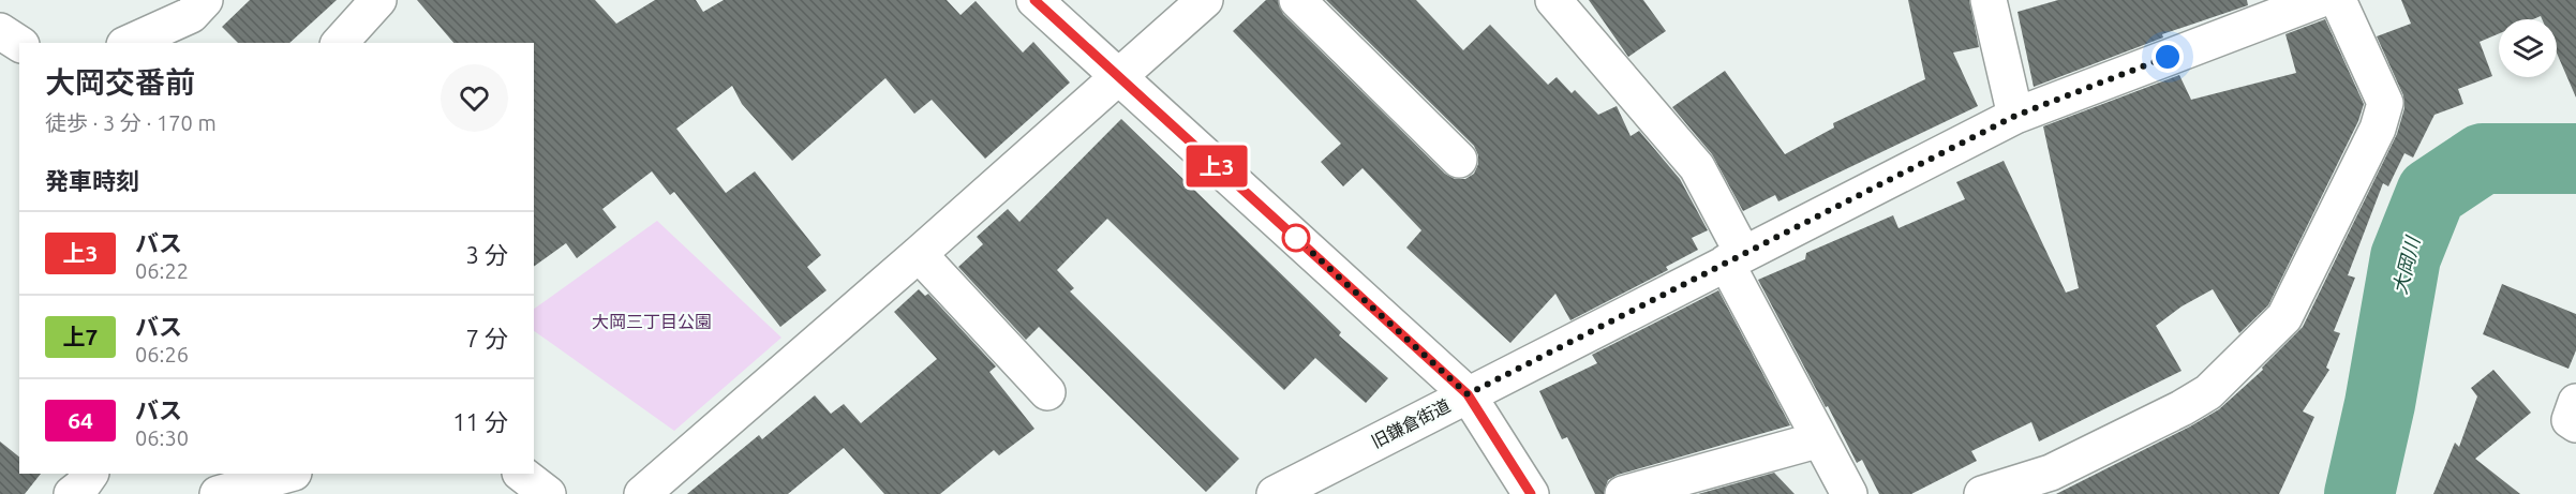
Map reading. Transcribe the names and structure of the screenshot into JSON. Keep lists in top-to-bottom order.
{
  "streets": {
    "street": ["旧鎌倉街道"]
  },
  "water": ["大岡川"],
  "parks": ["大岡三丁目公園"],
  "lines": ["bus line 上3"],
  "page": {
    "on_map": "上3",
    "heading": [
      ["大岡交番前", "徒歩 · 3 分 · 170 m"],
      "発車時刻"
    ],
    "list": [
      {
        "mark": "上3",
        "name": "バス",
        "note": "06:22",
        "value": "3 分"
      },
      {
        "mark": "上7",
        "name": "バス",
        "note": "06:26",
        "value": "7 分"
      },
      {
        "mark": "64",
        "name": "バス",
        "note": "06:30",
        "value": "11 分"
      }
    ]
  }
}
